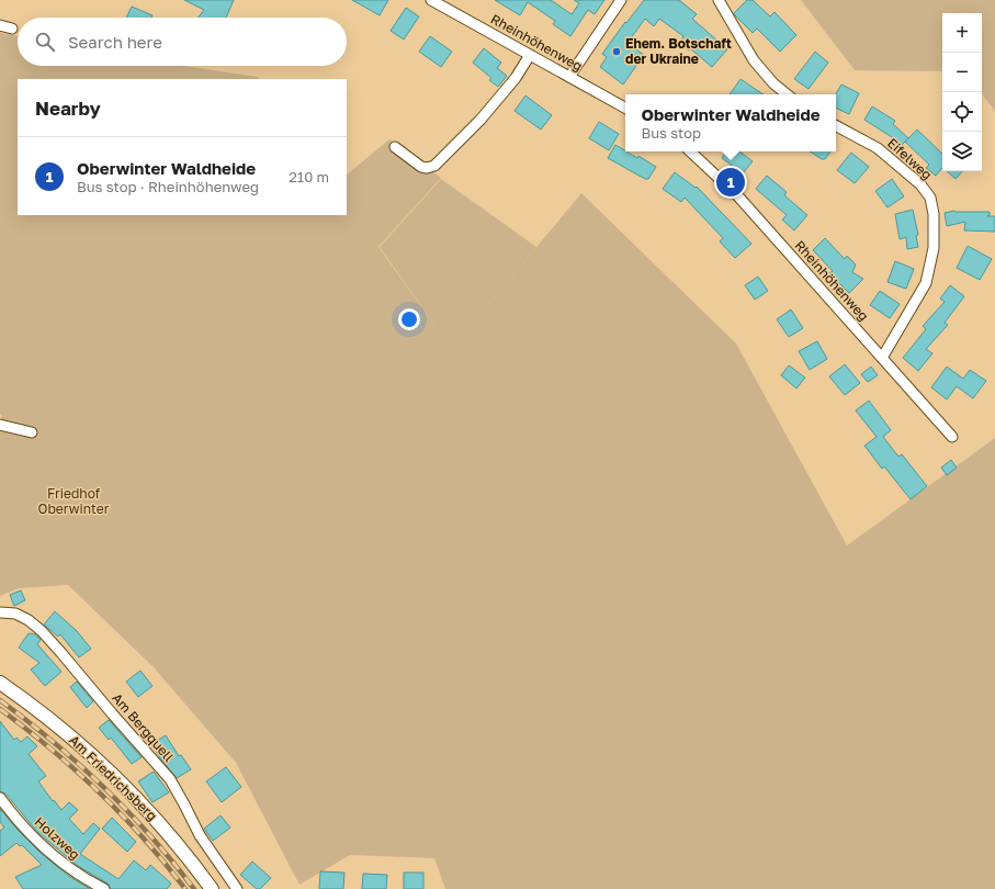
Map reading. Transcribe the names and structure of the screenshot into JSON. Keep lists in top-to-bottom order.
{
  "streets": {
    "street": [
      "Rheinhöhenweg",
      "Eifelweg",
      "Am Bergquell",
      "Am Friedrichsberg",
      "Holzweg"
    ]
  },
  "crossings": [
    ["Rheinhöhenweg", "Eifelweg"]
  ],
  "parks": ["Friedhof Oberwinter"],
  "places": ["Ehem. Botschaft der Ukraine"],
  "page": {
    "map_buttons": ["+", "−"],
    "search": "Search here",
    "heading": "Nearby",
    "popup": ["Oberwinter Waldheide", "Bus stop"],
    "list": [
      {
        "mark": "1",
        "name": "Oberwinter Waldheide",
        "note": "Bus stop · Rheinhöhenweg",
        "value": "210 m"
      }
    ],
    "pins": "1"
  }
}
